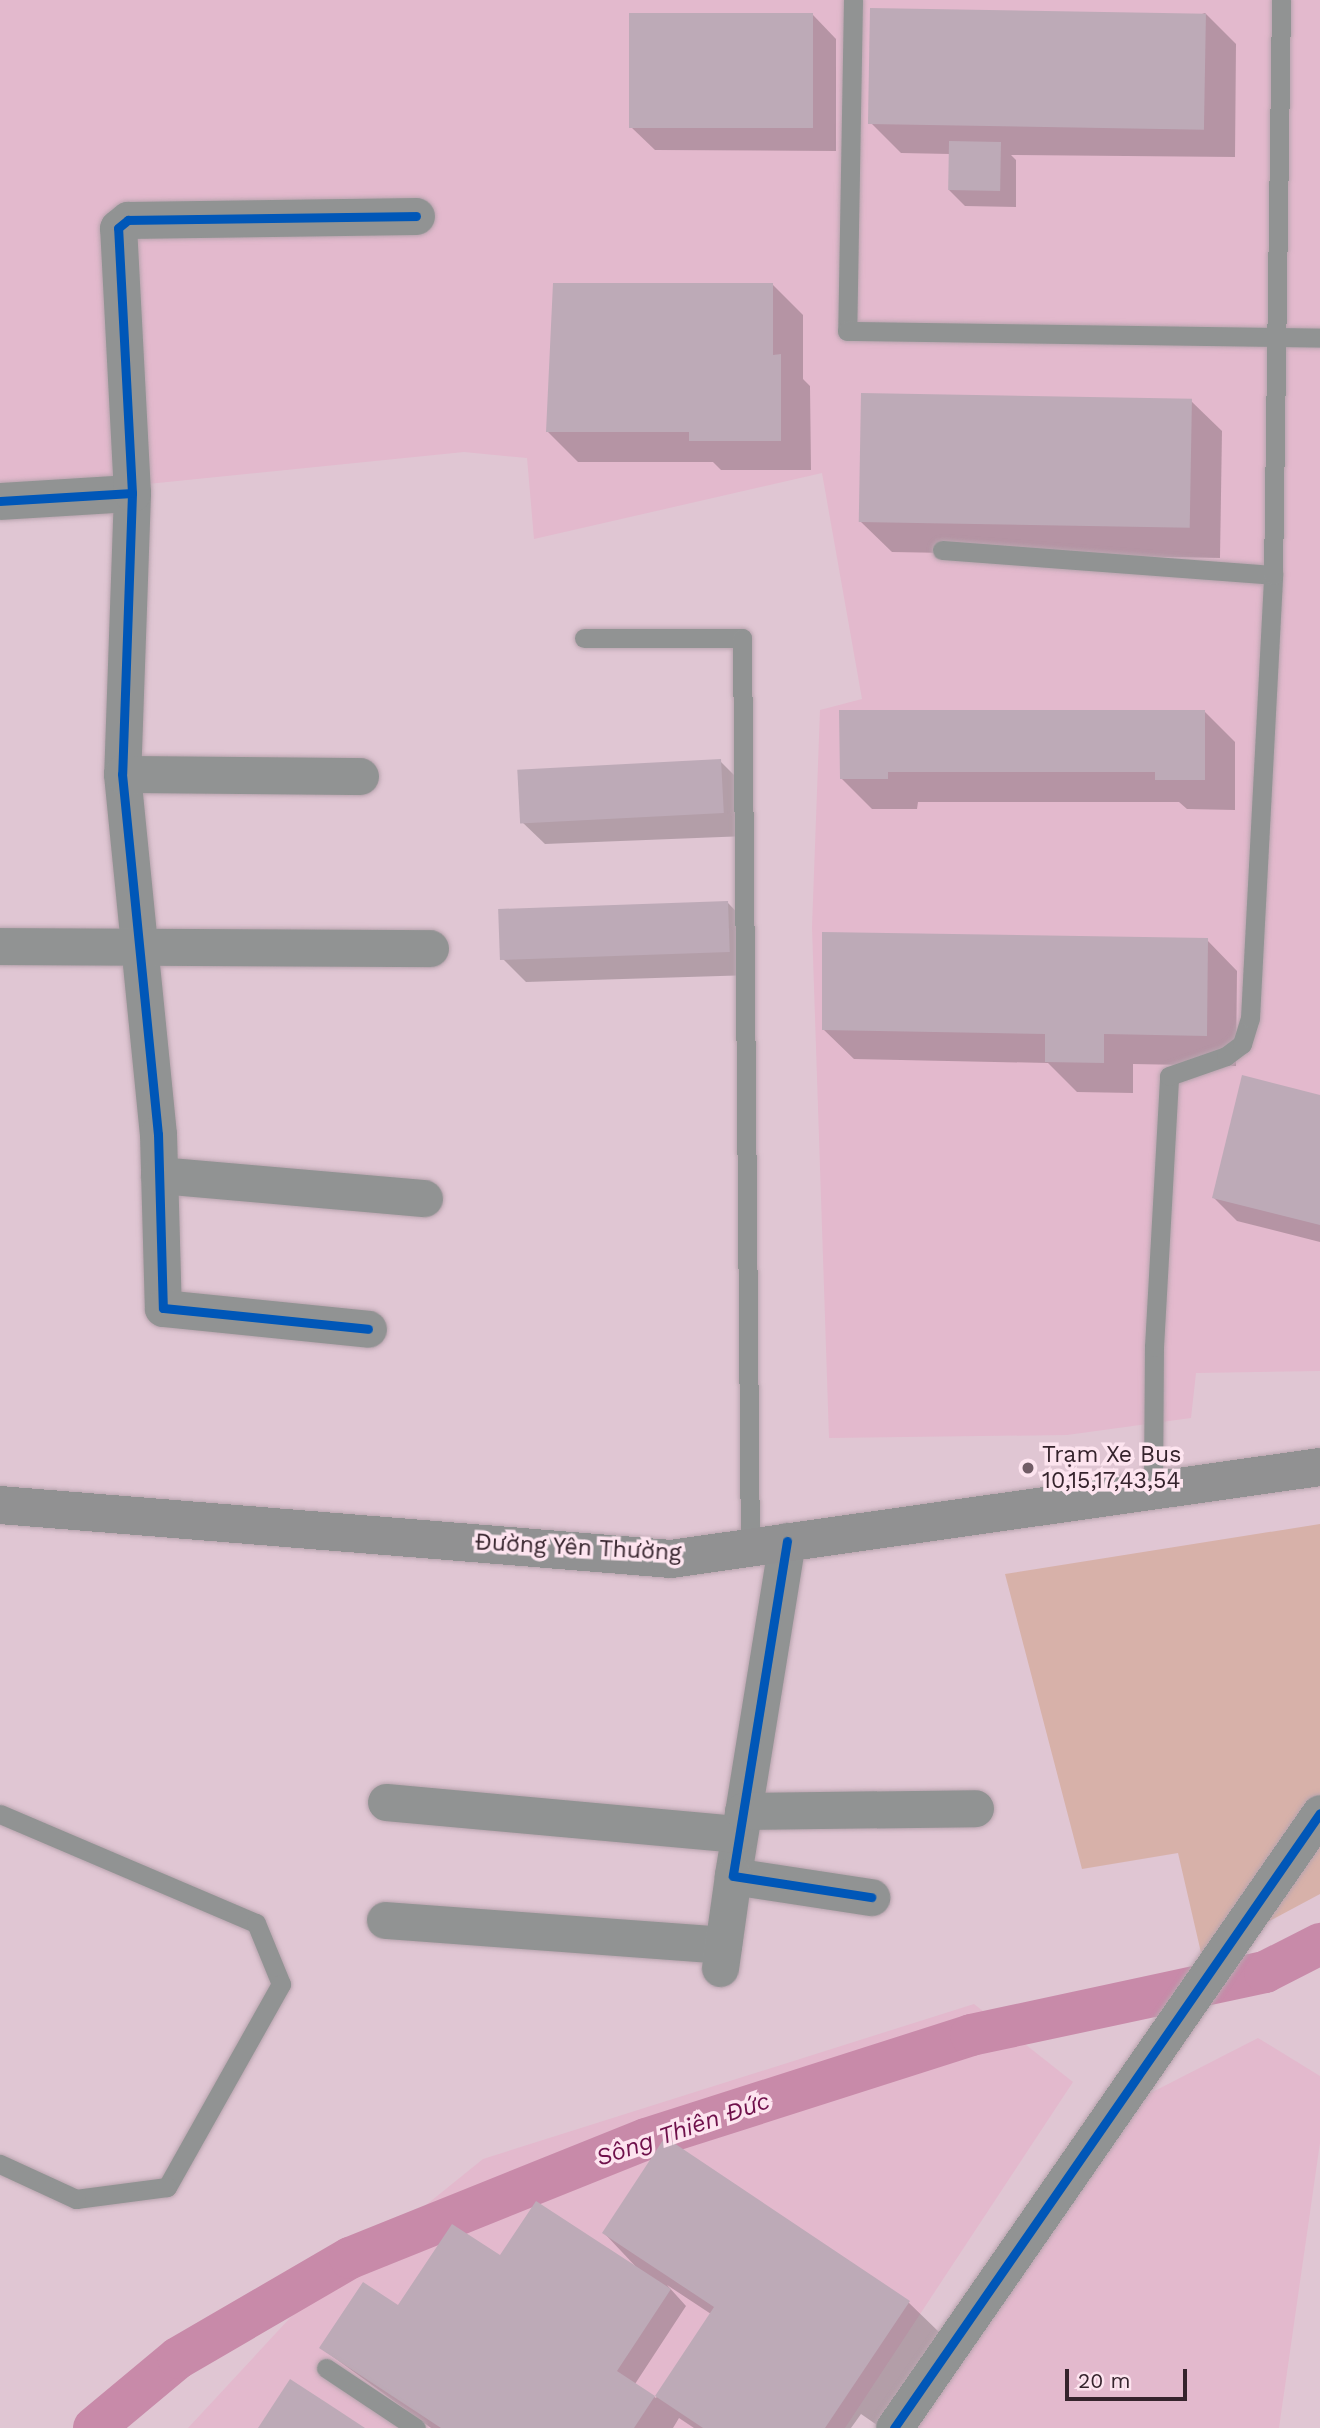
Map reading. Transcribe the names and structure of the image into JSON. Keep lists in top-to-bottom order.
{
  "streets": {
    "main road": ["Đường Yên Thường"]
  },
  "water": ["Sông Thiên Đức"],
  "places": ["Trạm Xe Bus 10,15,17,43,54"],
  "scale_bar": "20 m"
}
